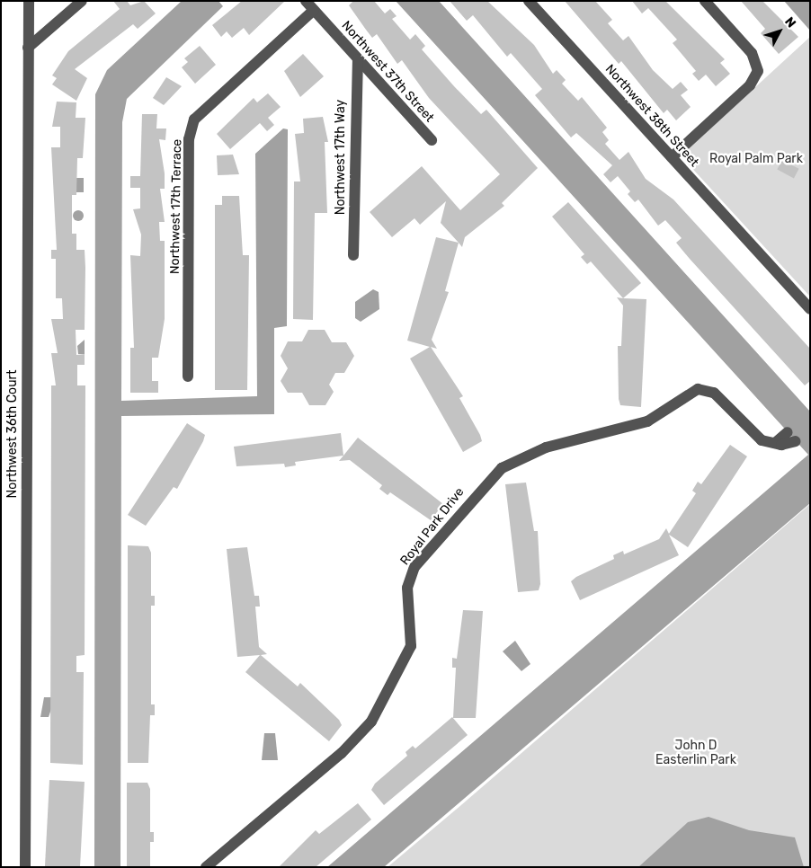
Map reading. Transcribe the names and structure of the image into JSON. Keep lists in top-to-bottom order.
{
  "streets": {
    "street": [
      "Northwest 37th Street",
      "Northwest 38th Street",
      "Northwest 17th Way",
      "Northwest 17th Terrace",
      "Northwest 36th Court",
      "Royal Park Drive"
    ]
  },
  "crossings": [
    ["Northwest 37th Street", "Northwest 17th Way"],
    ["Northwest 37th Street", "Northwest 17th Terrace"]
  ],
  "parks": ["Royal Palm Park", "John D Easterlin Park"],
  "north": "top right"
}
